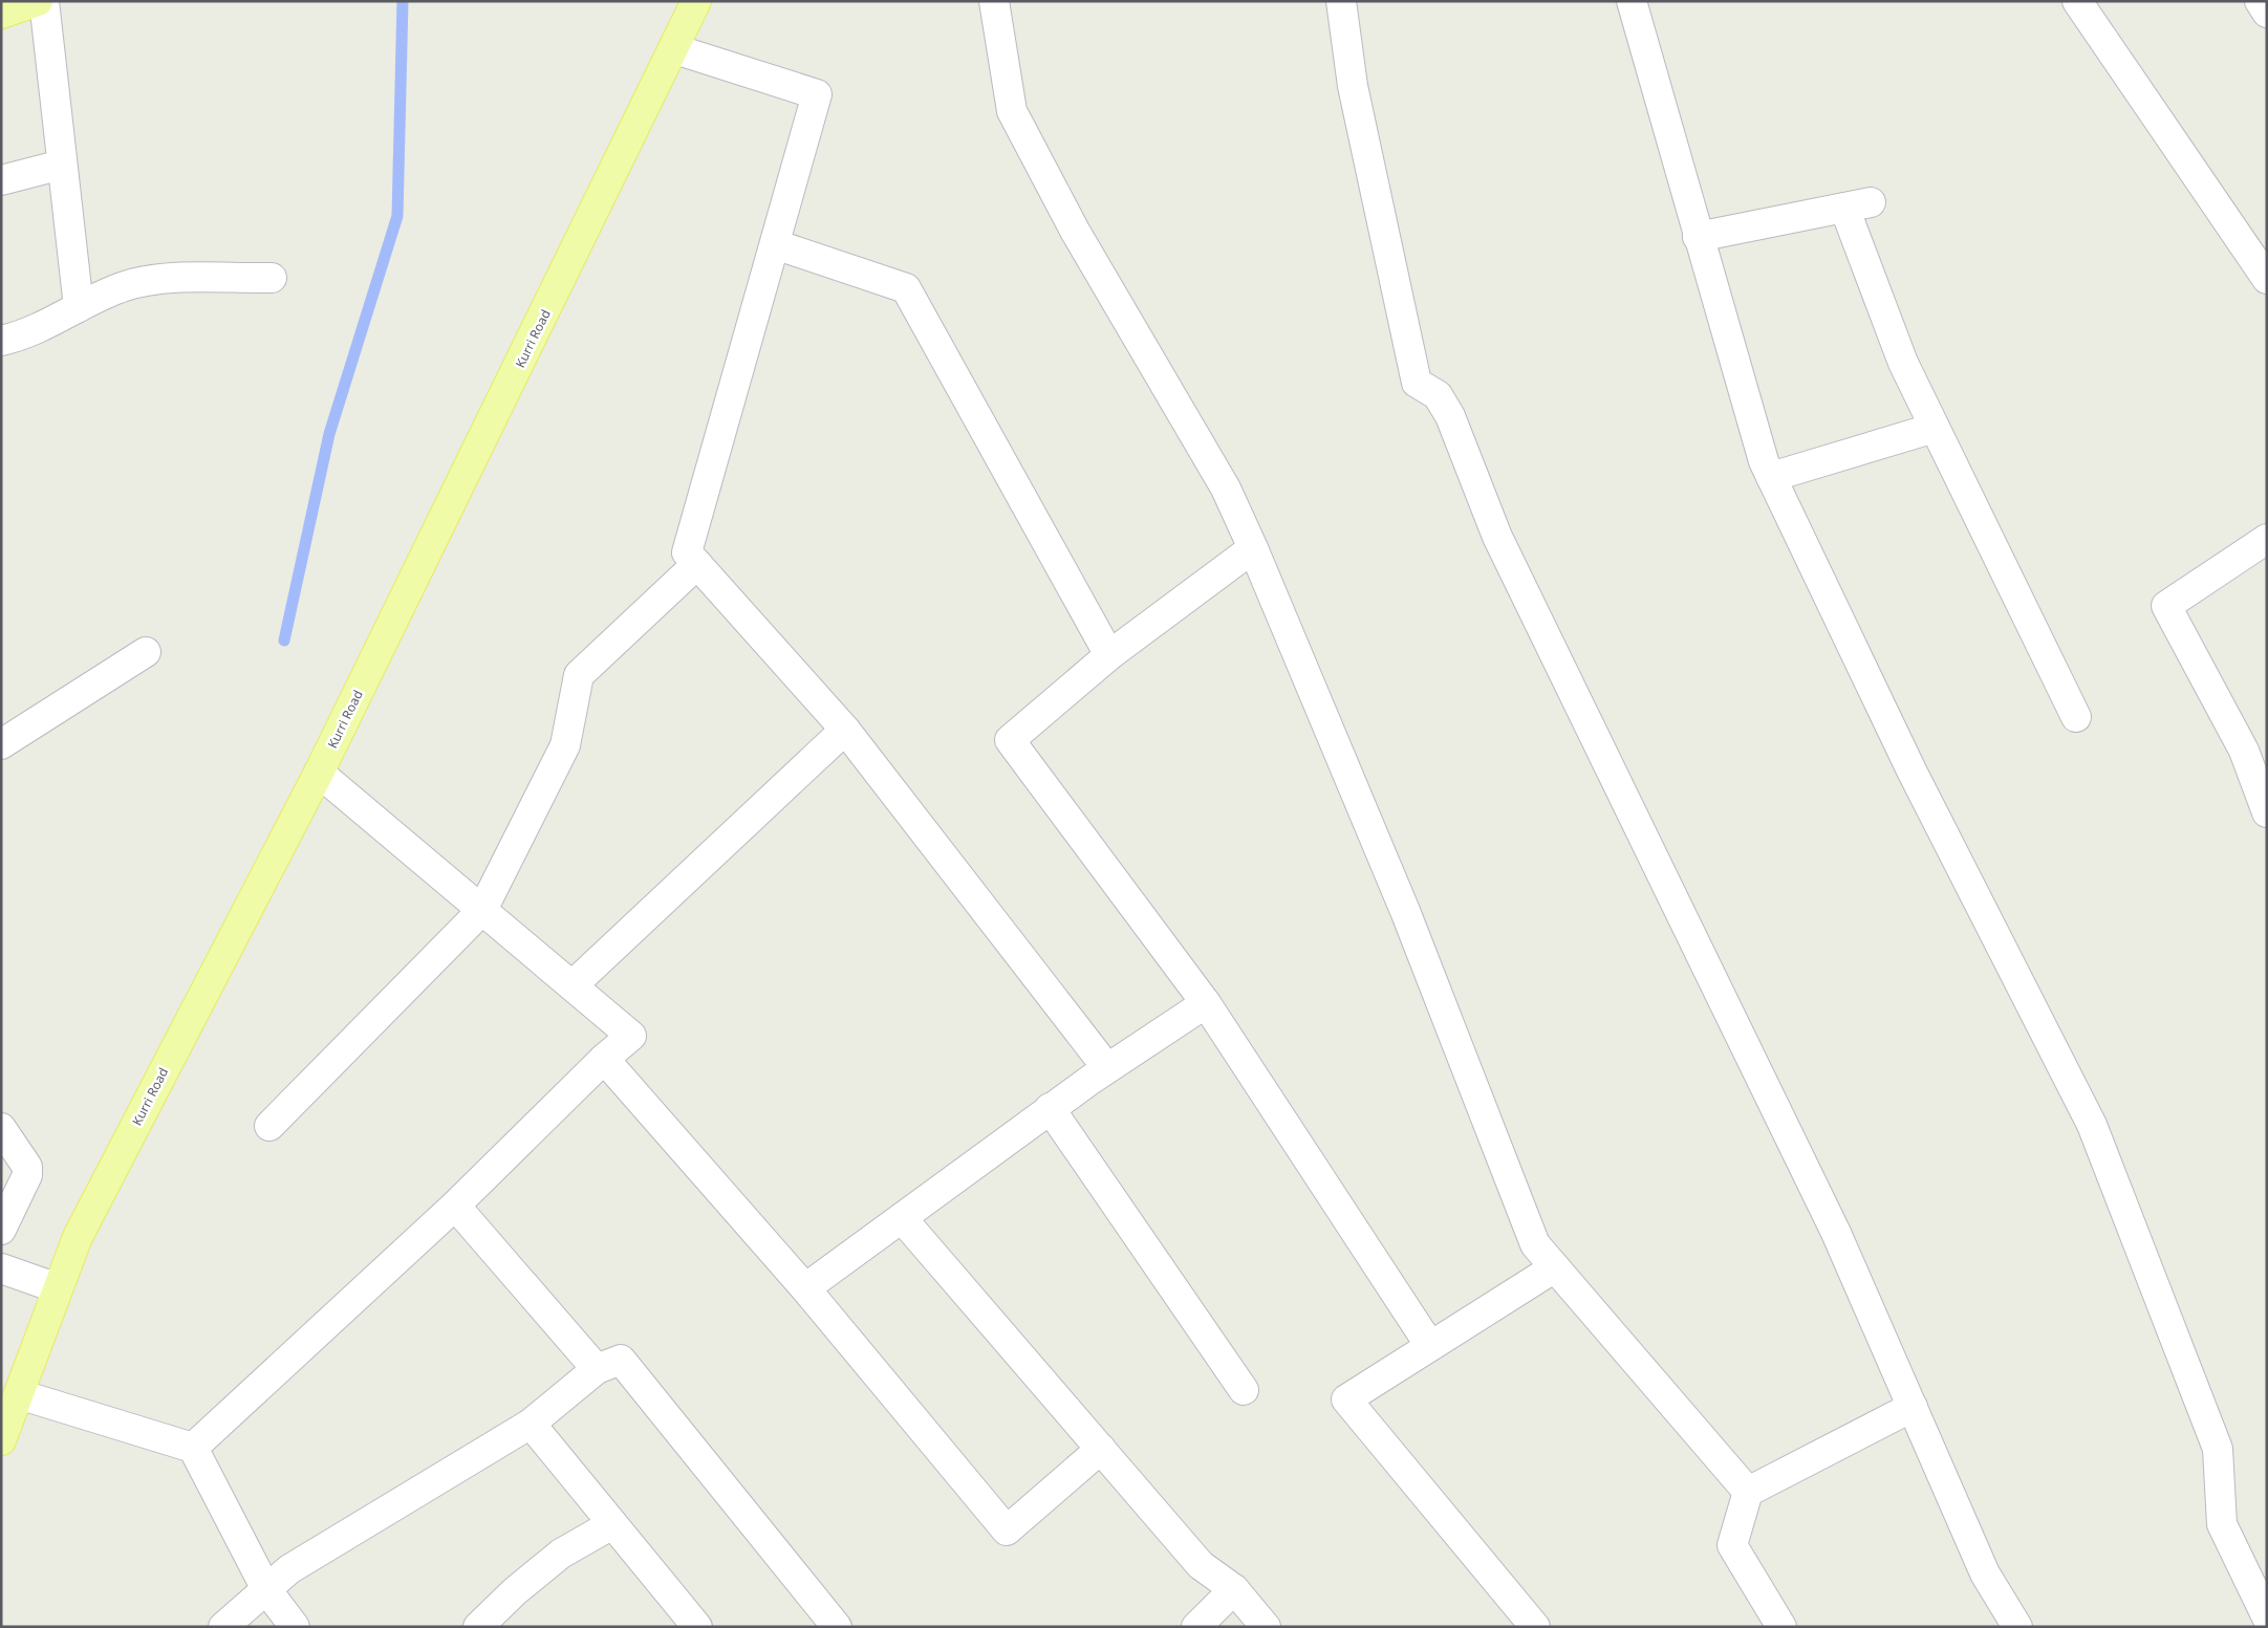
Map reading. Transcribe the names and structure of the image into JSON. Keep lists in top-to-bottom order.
{
  "streets": {
    "main road": ["Kurri Road"]
  }
}
